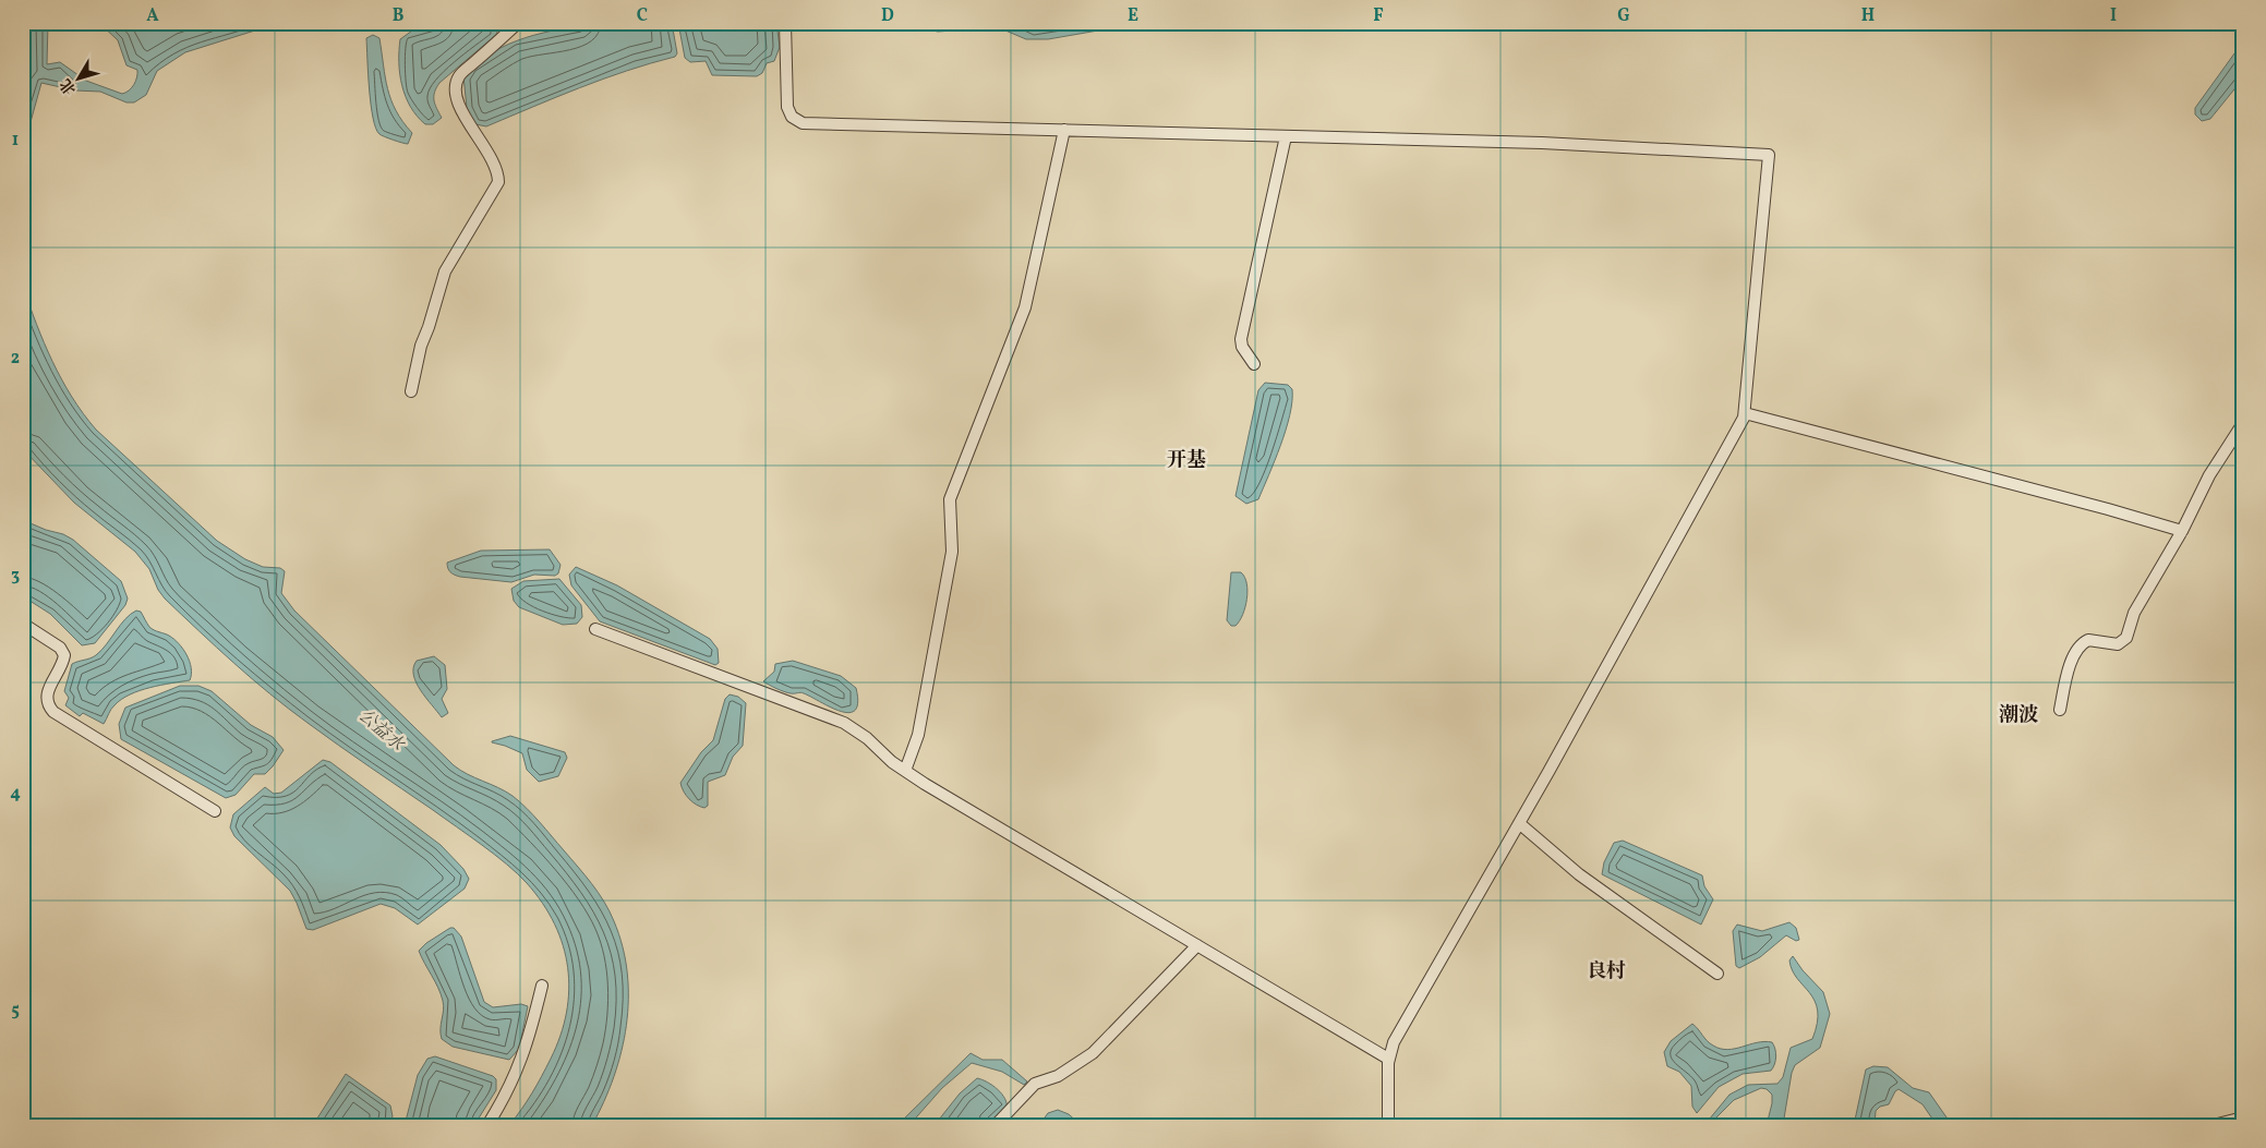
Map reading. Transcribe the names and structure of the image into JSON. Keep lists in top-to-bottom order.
{
  "districts": ["开基", "潮波", "良村"],
  "water": ["公益水"],
  "north": "bottom left",
  "grid": {
    "columns": [
      "A",
      "B",
      "C",
      "D",
      "E",
      "F",
      "G",
      "H",
      "I"
    ],
    "rows": [
      "1",
      "2",
      "3",
      "4",
      "5"
    ]
  }
}
